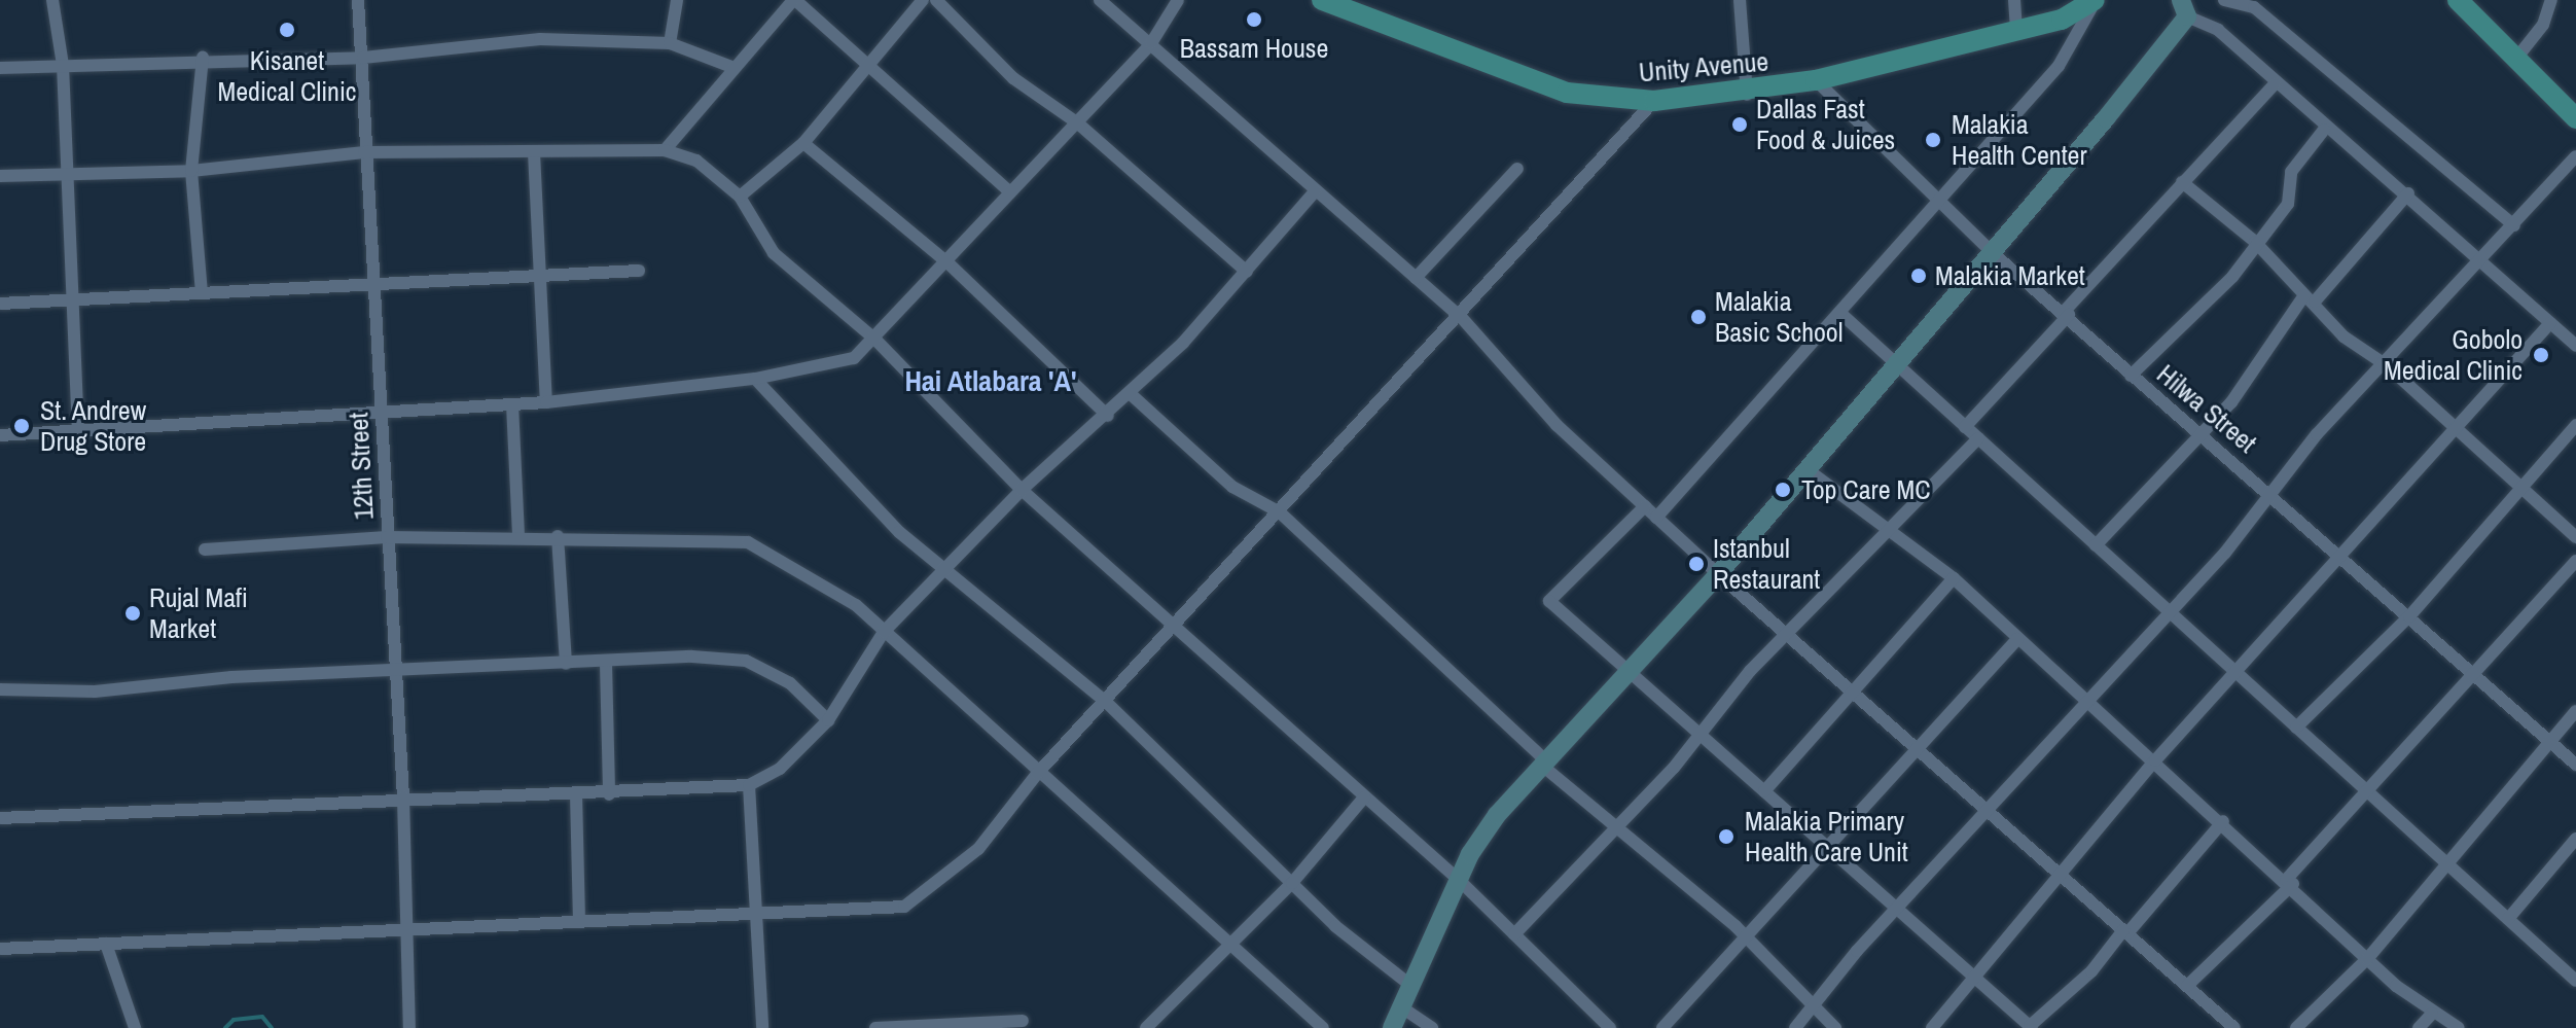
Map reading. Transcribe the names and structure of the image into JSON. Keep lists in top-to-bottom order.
{
  "streets": {
    "main road": ["Unity Avenue"],
    "street": ["Hilwa Street", "12th Street"]
  },
  "crossings": [
    ["Unity Avenue", "Hilwa Street"]
  ],
  "districts": ["Hai Atlabara 'A'"],
  "places": [
    "Bassam House",
    "Kisanet Medical Clinic",
    "Dallas Fast Food & Juices",
    "Malakia Health Center",
    "Malakia Market",
    "Malakia Basic School",
    "Gobolo Medical Clinic",
    "St. Andrew Drug Store",
    "Top Care MC",
    "Istanbul Restaurant",
    "Rujal Mafi Market",
    "Malakia Primary Health Care Unit"
  ]
}
